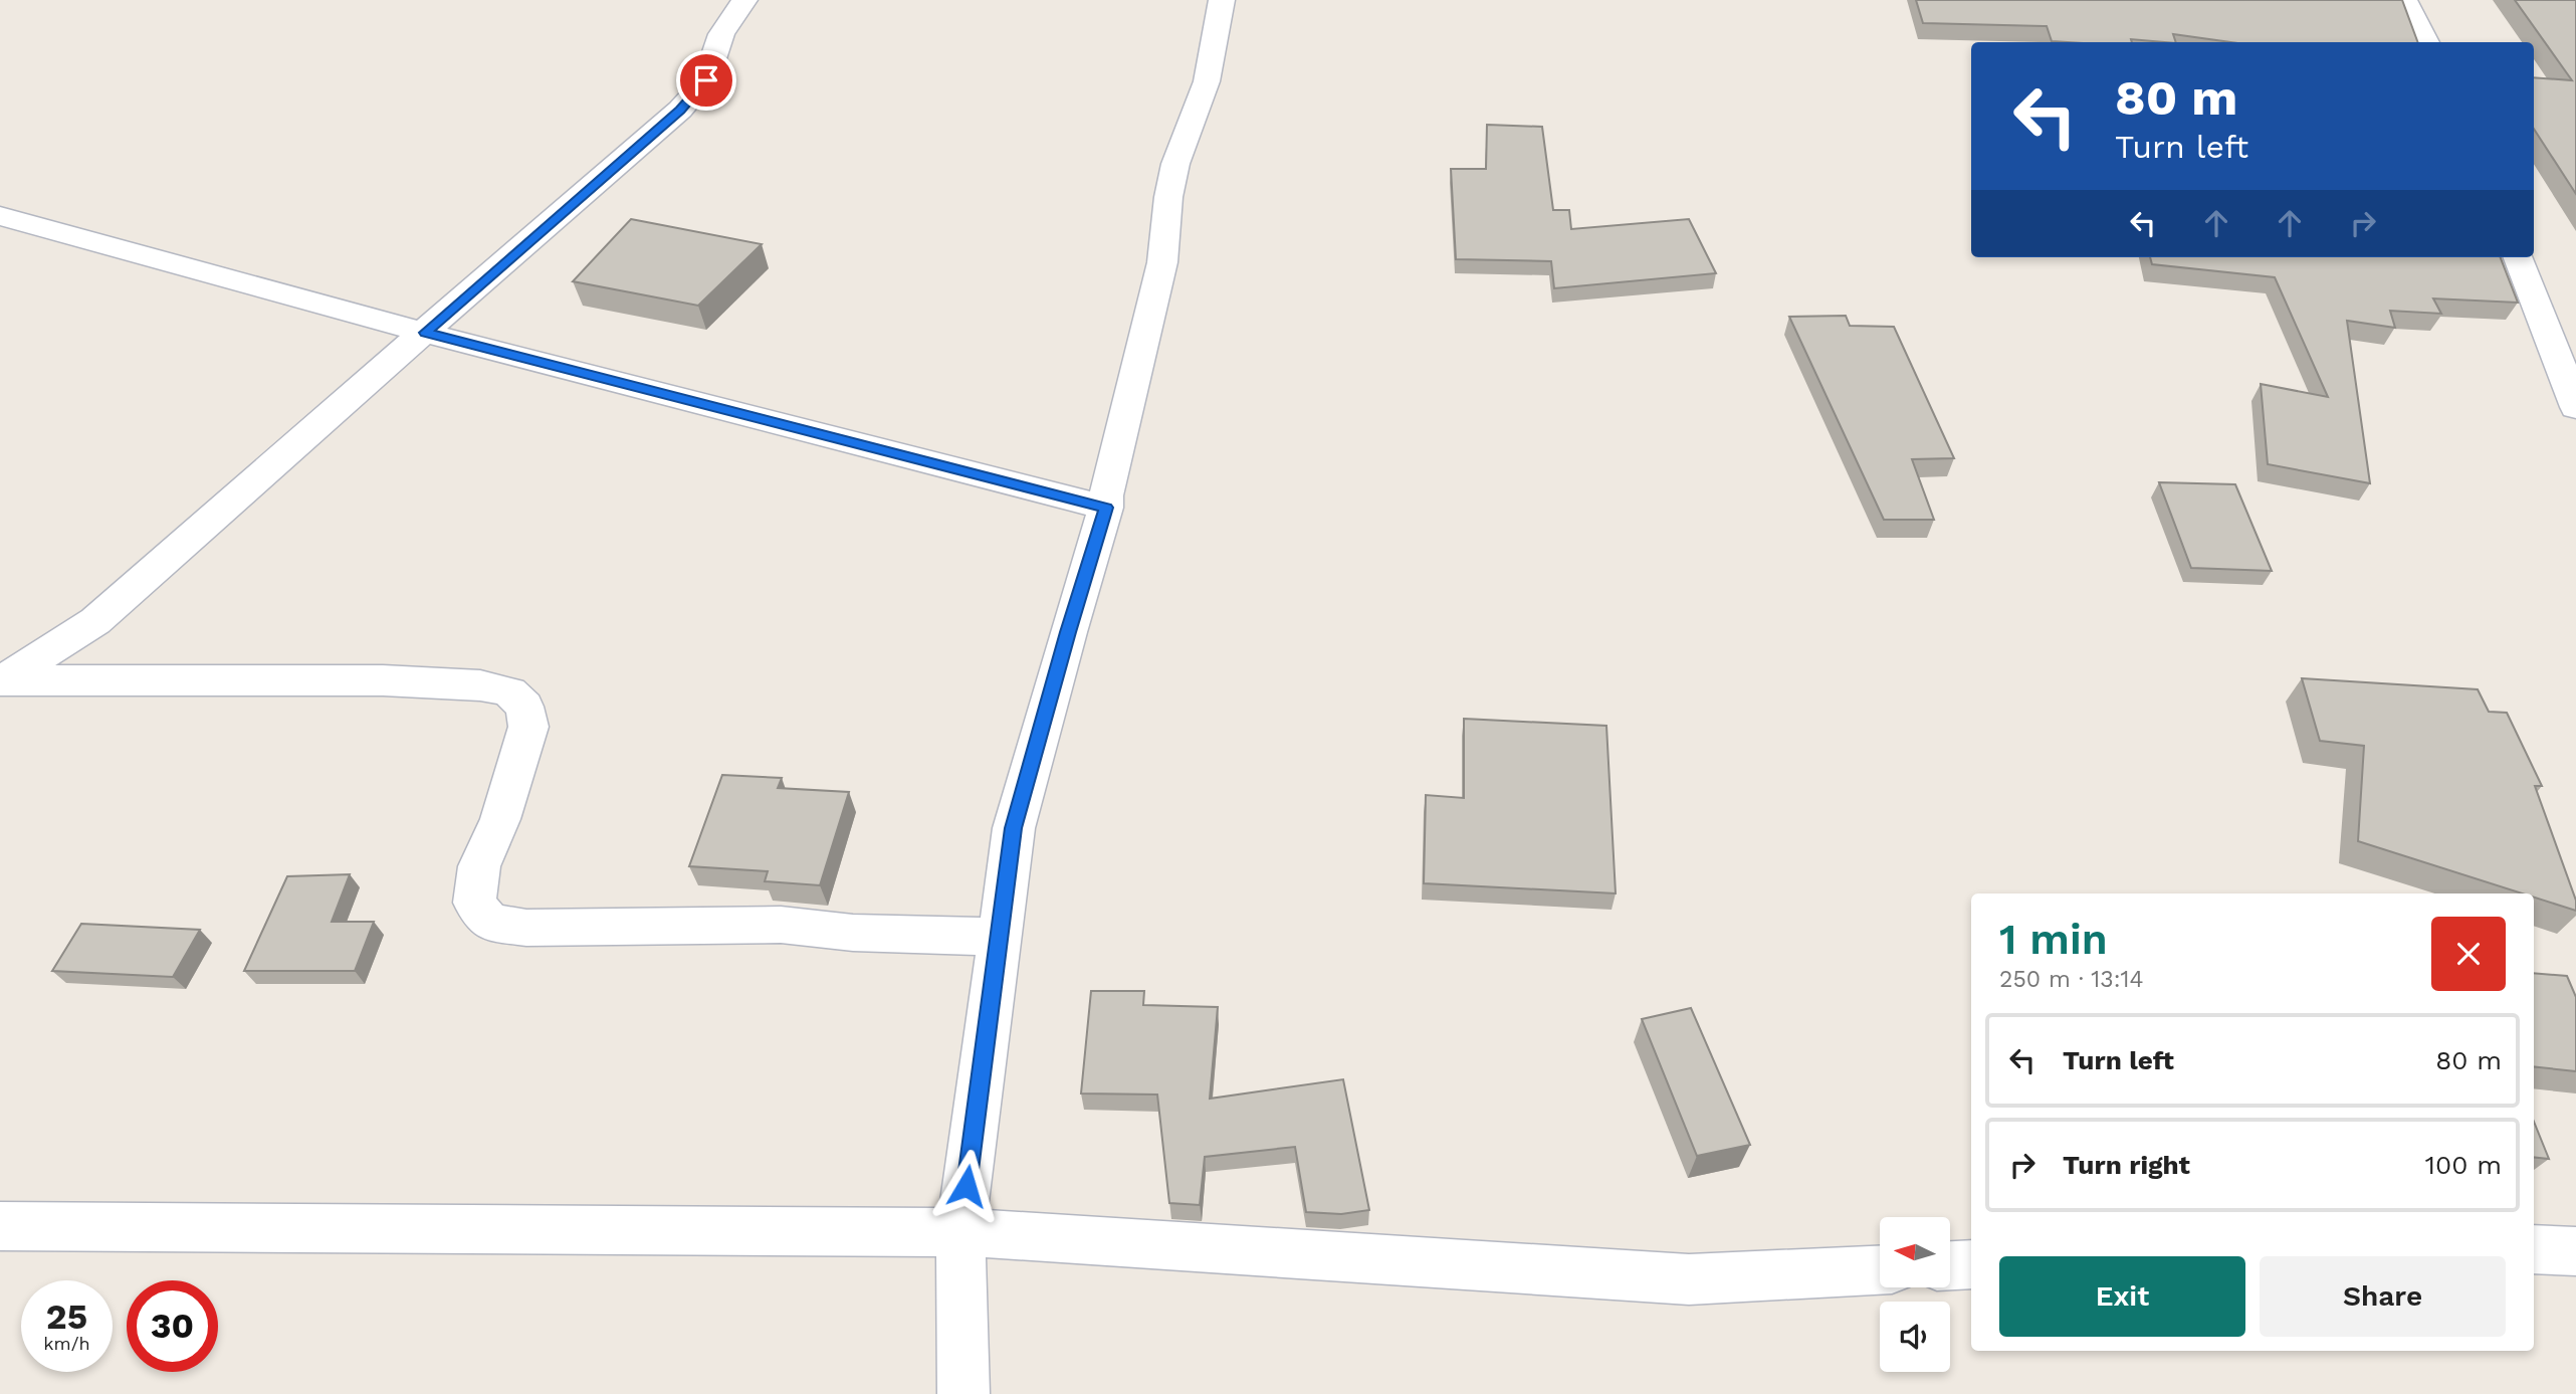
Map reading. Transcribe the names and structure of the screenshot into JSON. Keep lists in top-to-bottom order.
{
  "north": "left",
  "page": {
    "turn": ["80 m", "Turn left"],
    "heading": ["1 min", "250 m · 13:14"],
    "list": [
      {
        "name": "Turn left",
        "value": "80 m"
      },
      {
        "name": "Turn right",
        "value": "100 m"
      }
    ],
    "buttons": ["Exit", "Share"],
    "speed": "25 km/h",
    "limit": "30"
  }
}
